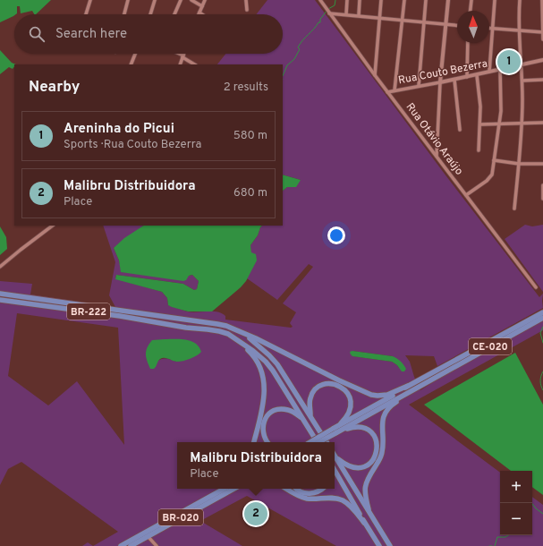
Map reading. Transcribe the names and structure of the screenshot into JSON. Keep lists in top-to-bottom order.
{
  "streets": {
    "highway": ["BR-222", "CE-020", "BR-020"],
    "street": ["Rua Couto Bezerra", "Rua Otávio Araújo"]
  },
  "crossings": [
    ["Rua Couto Bezerra", "Rua Otávio Araújo"]
  ],
  "north": "top",
  "page": {
    "search": "Search here",
    "pins": ["1", "2"],
    "heading": ["Nearby", "2 results"],
    "list": [
      {
        "mark": "1",
        "name": "Areninha do Picui",
        "note": "Sports · Rua Couto Bezerra",
        "value": "580 m"
      },
      {
        "mark": "2",
        "name": "Malibru Distribuidora",
        "note": "Place",
        "value": "680 m"
      }
    ],
    "popup": ["Malibru Distribuidora", "Place"],
    "map_buttons": ["+", "−"]
  }
}
